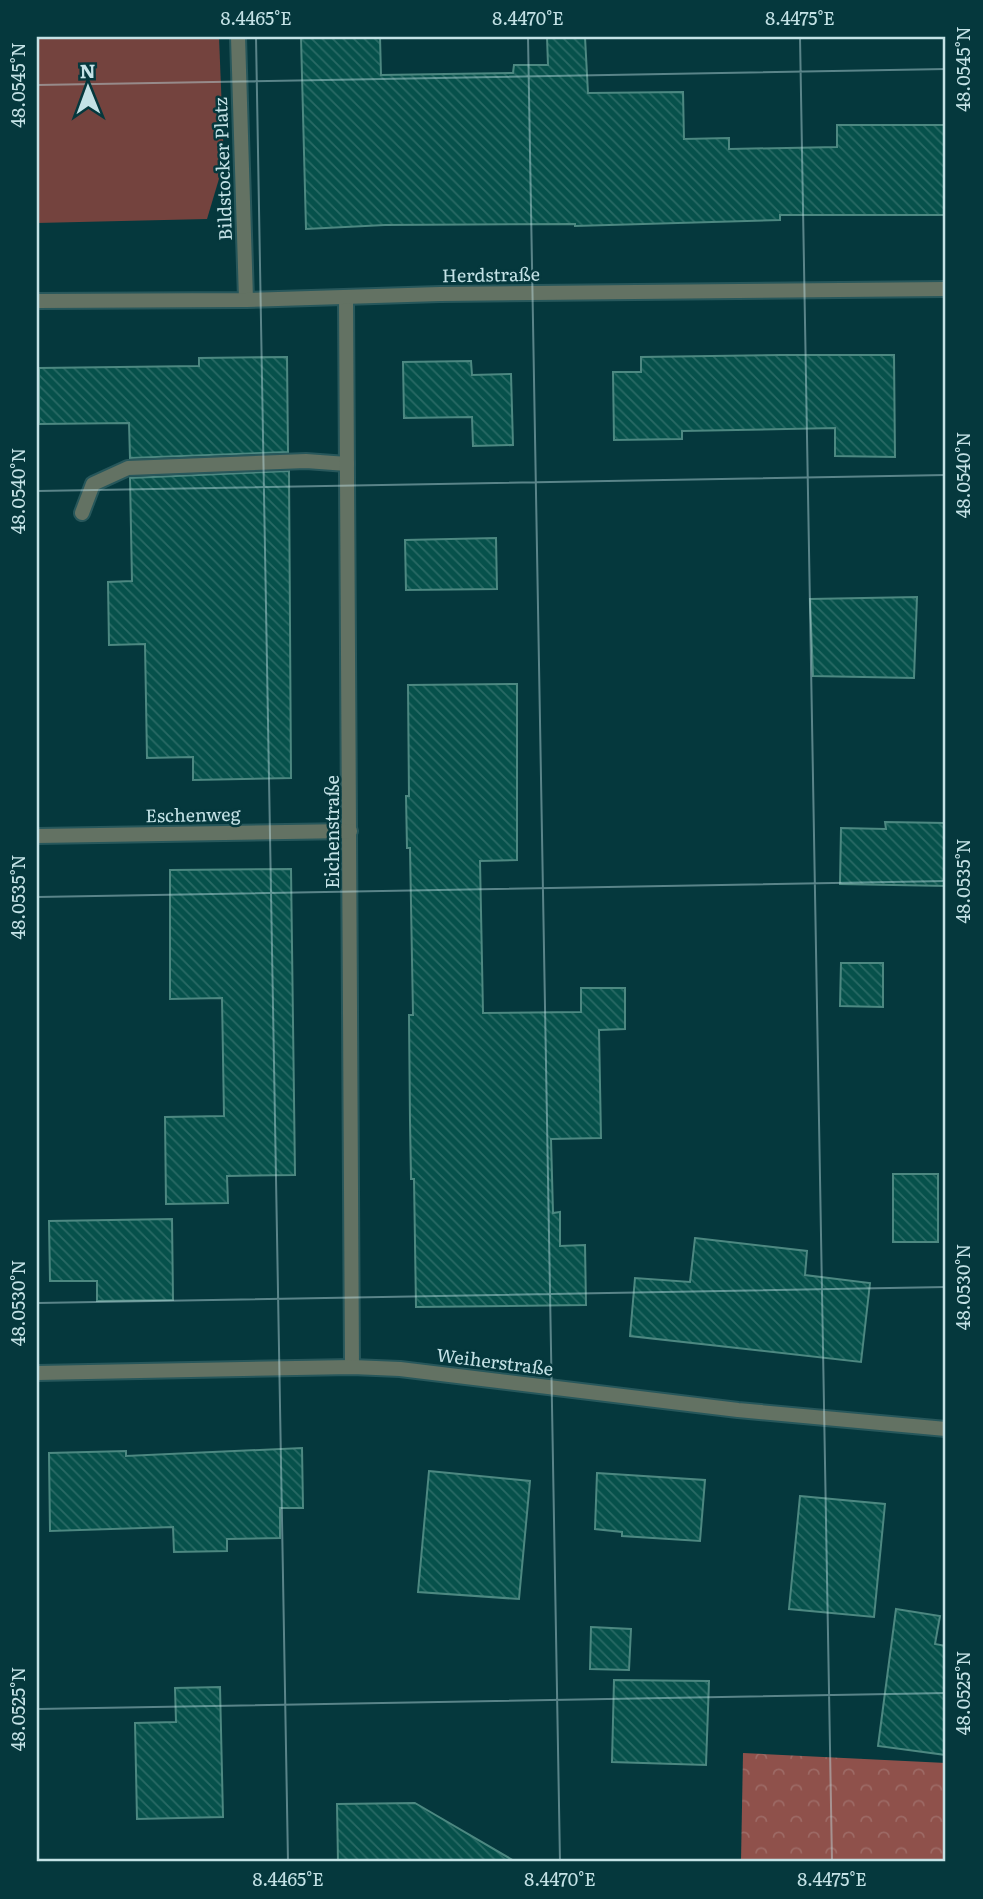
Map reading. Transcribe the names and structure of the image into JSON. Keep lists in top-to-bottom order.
{
  "streets": {
    "street": [
      "Bildstocker Platz",
      "Herdstraße",
      "Eschenweg",
      "Eichenstraße",
      "Weiherstraße"
    ]
  },
  "crossings": [
    ["Bildstocker Platz", "Herdstraße"],
    ["Herdstraße", "Eichenstraße"],
    ["Eschenweg", "Eichenstraße"],
    ["Eichenstraße", "Weiherstraße"]
  ],
  "north": "top",
  "coordinates": [
    "8.4465°E",
    "8.4470°E",
    "8.4475°E",
    "48.0545°N",
    "48.0540°N",
    "48.0535°N",
    "48.0530°N",
    "48.0525°N"
  ]
}
